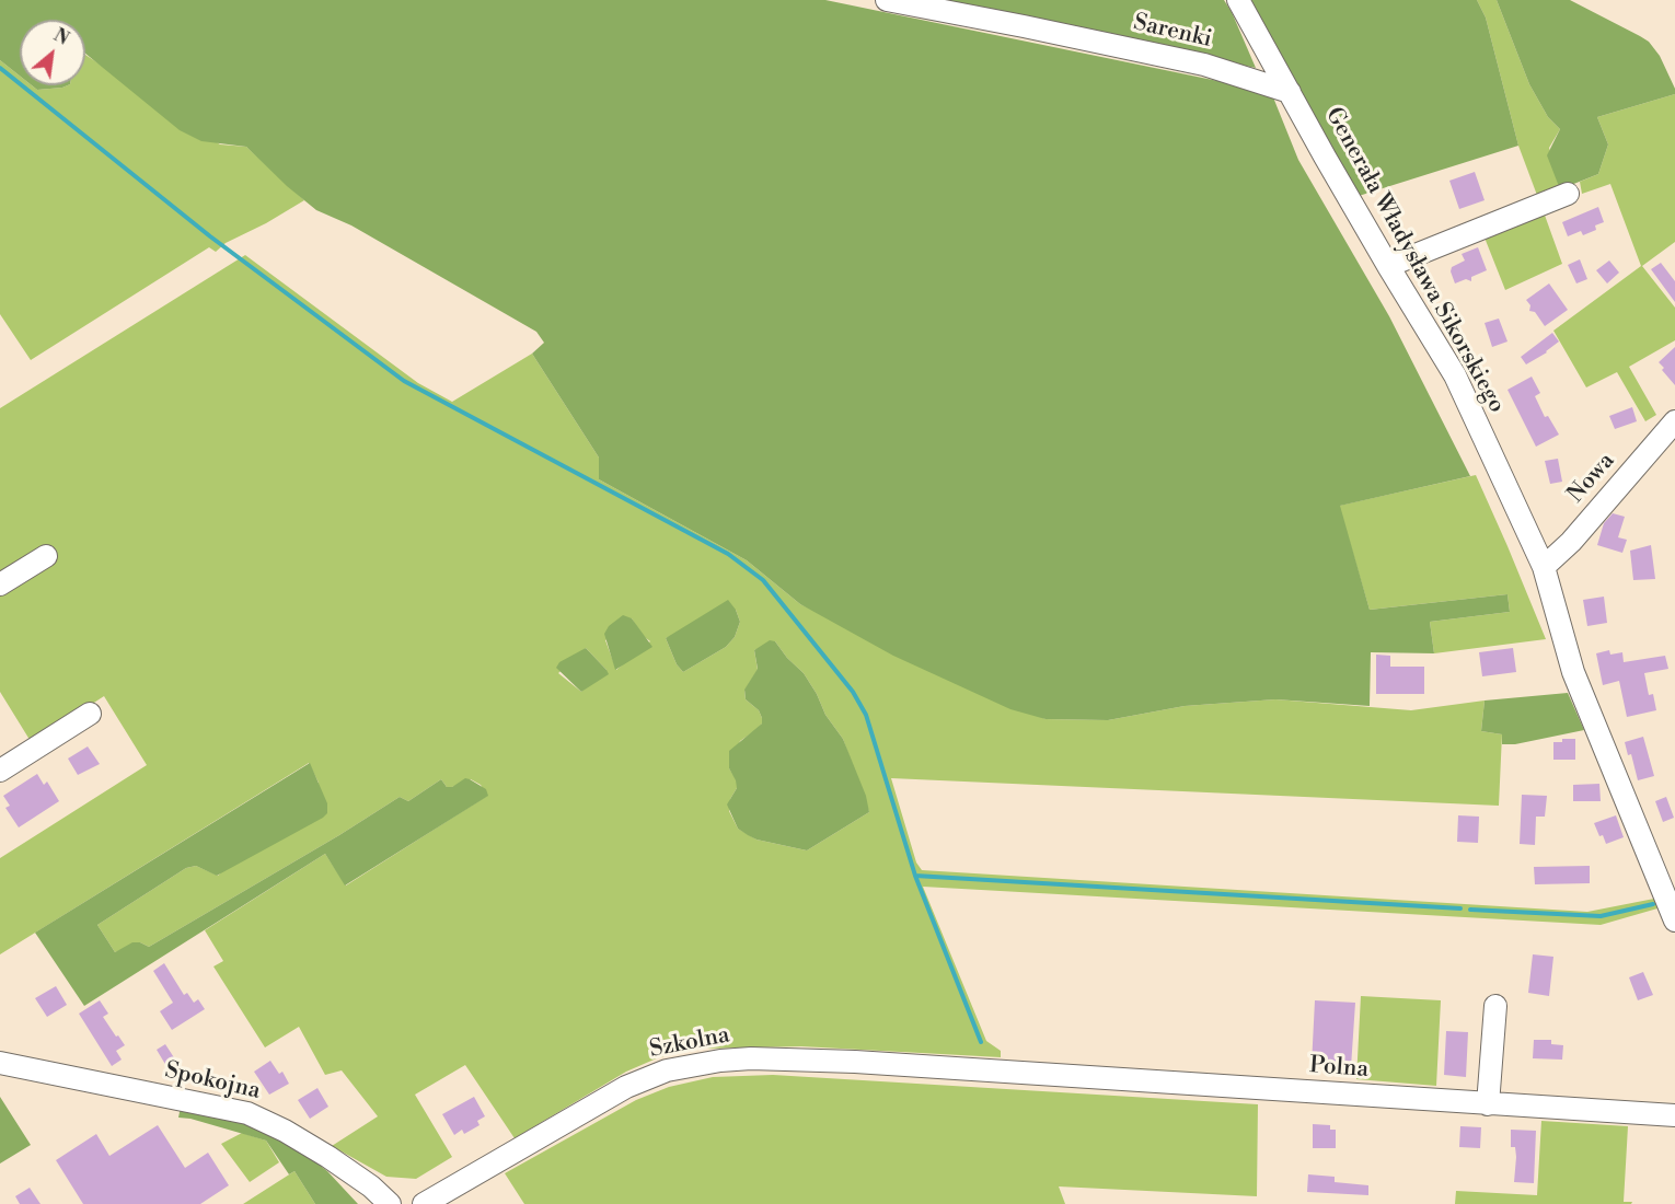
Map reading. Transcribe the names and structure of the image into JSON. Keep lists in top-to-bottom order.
{
  "streets": {
    "street": [
      "Sarenki",
      "Generała Władysława Sikorskiego",
      "Nowa",
      "Szkolna",
      "Polna",
      "Spokojna"
    ]
  },
  "crossings": [
    ["Sarenki", "Generała Władysława Sikorskiego"],
    ["Generała Władysława Sikorskiego", "Nowa"],
    ["Szkolna", "Polna"]
  ],
  "north": "top right"
}
